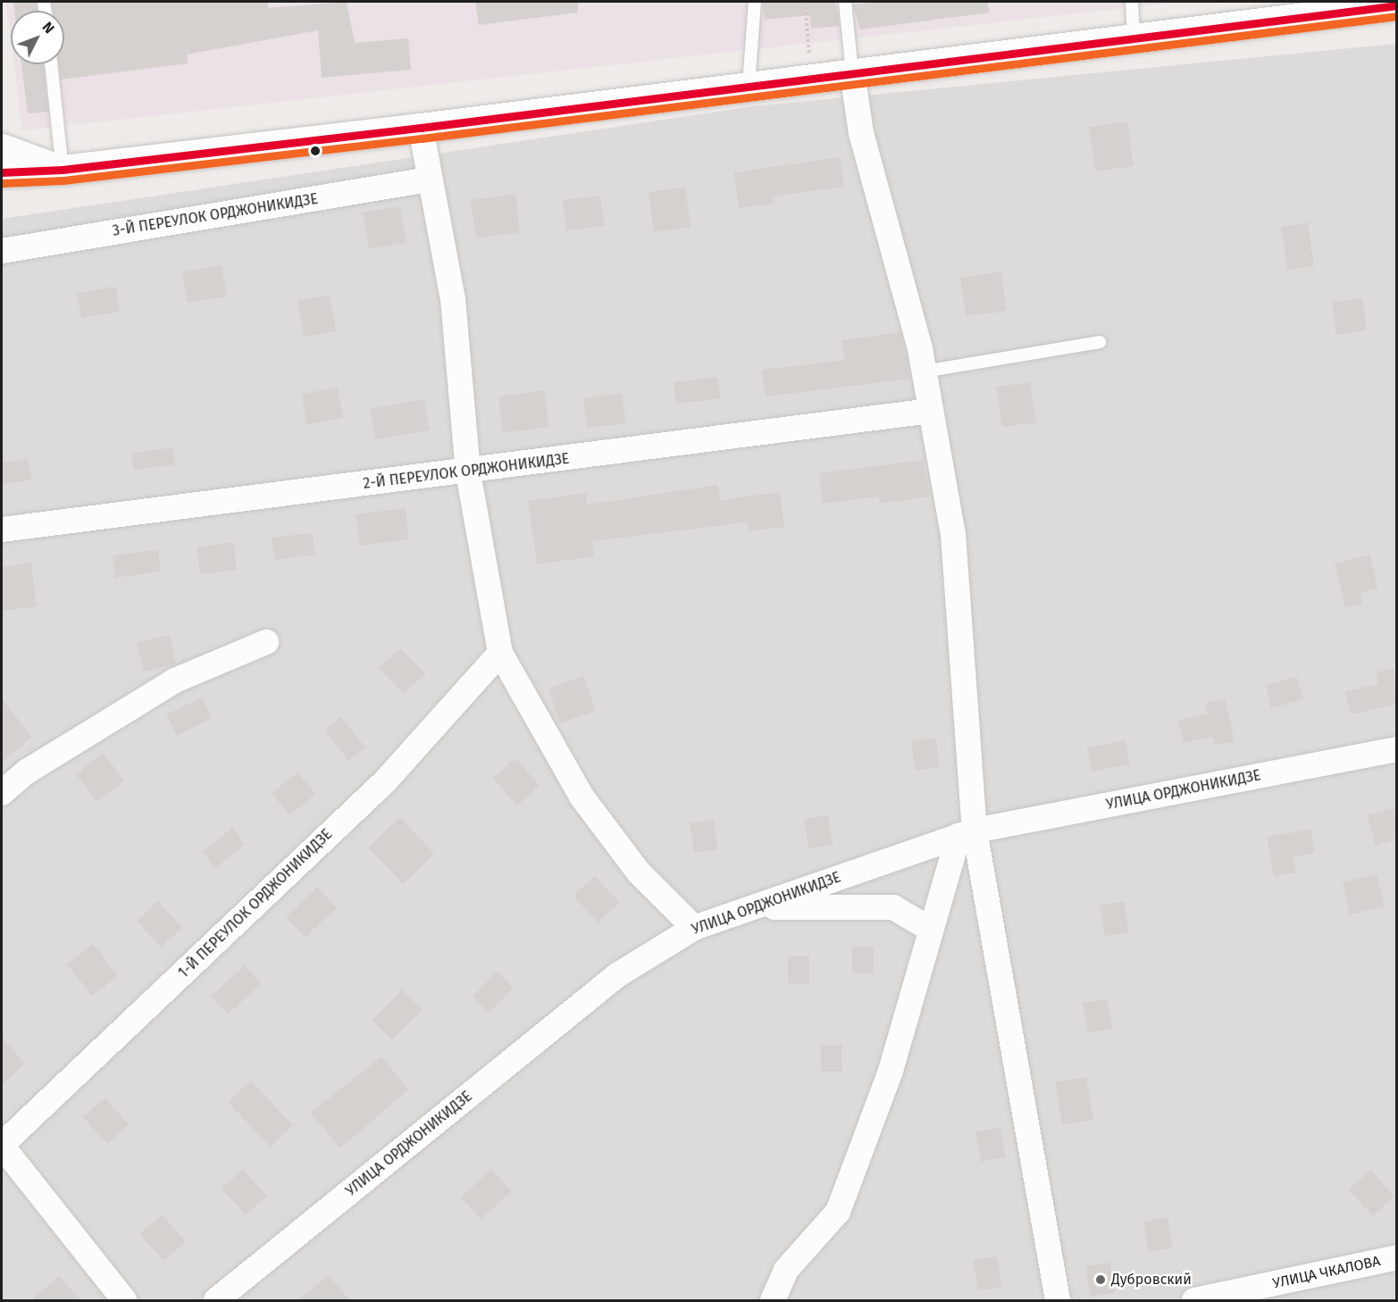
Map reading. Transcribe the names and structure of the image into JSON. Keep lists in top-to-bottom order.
{
  "streets": {
    "street": [
      "3-Й ПЕРЕУЛОК ОРДЖОНИКИДЗЕ",
      "2-Й ПЕРЕУЛОК ОРДЖОНИКИДЗЕ",
      "УЛИЦА ОРДЖОНИКИДЗЕ",
      "1-Й ПЕРЕУЛОК ОРДЖОНИКИДЗЕ",
      "УЛИЦА ЧКАЛОВА"
    ]
  },
  "places": ["Дубровский"],
  "north": "top right"
}
